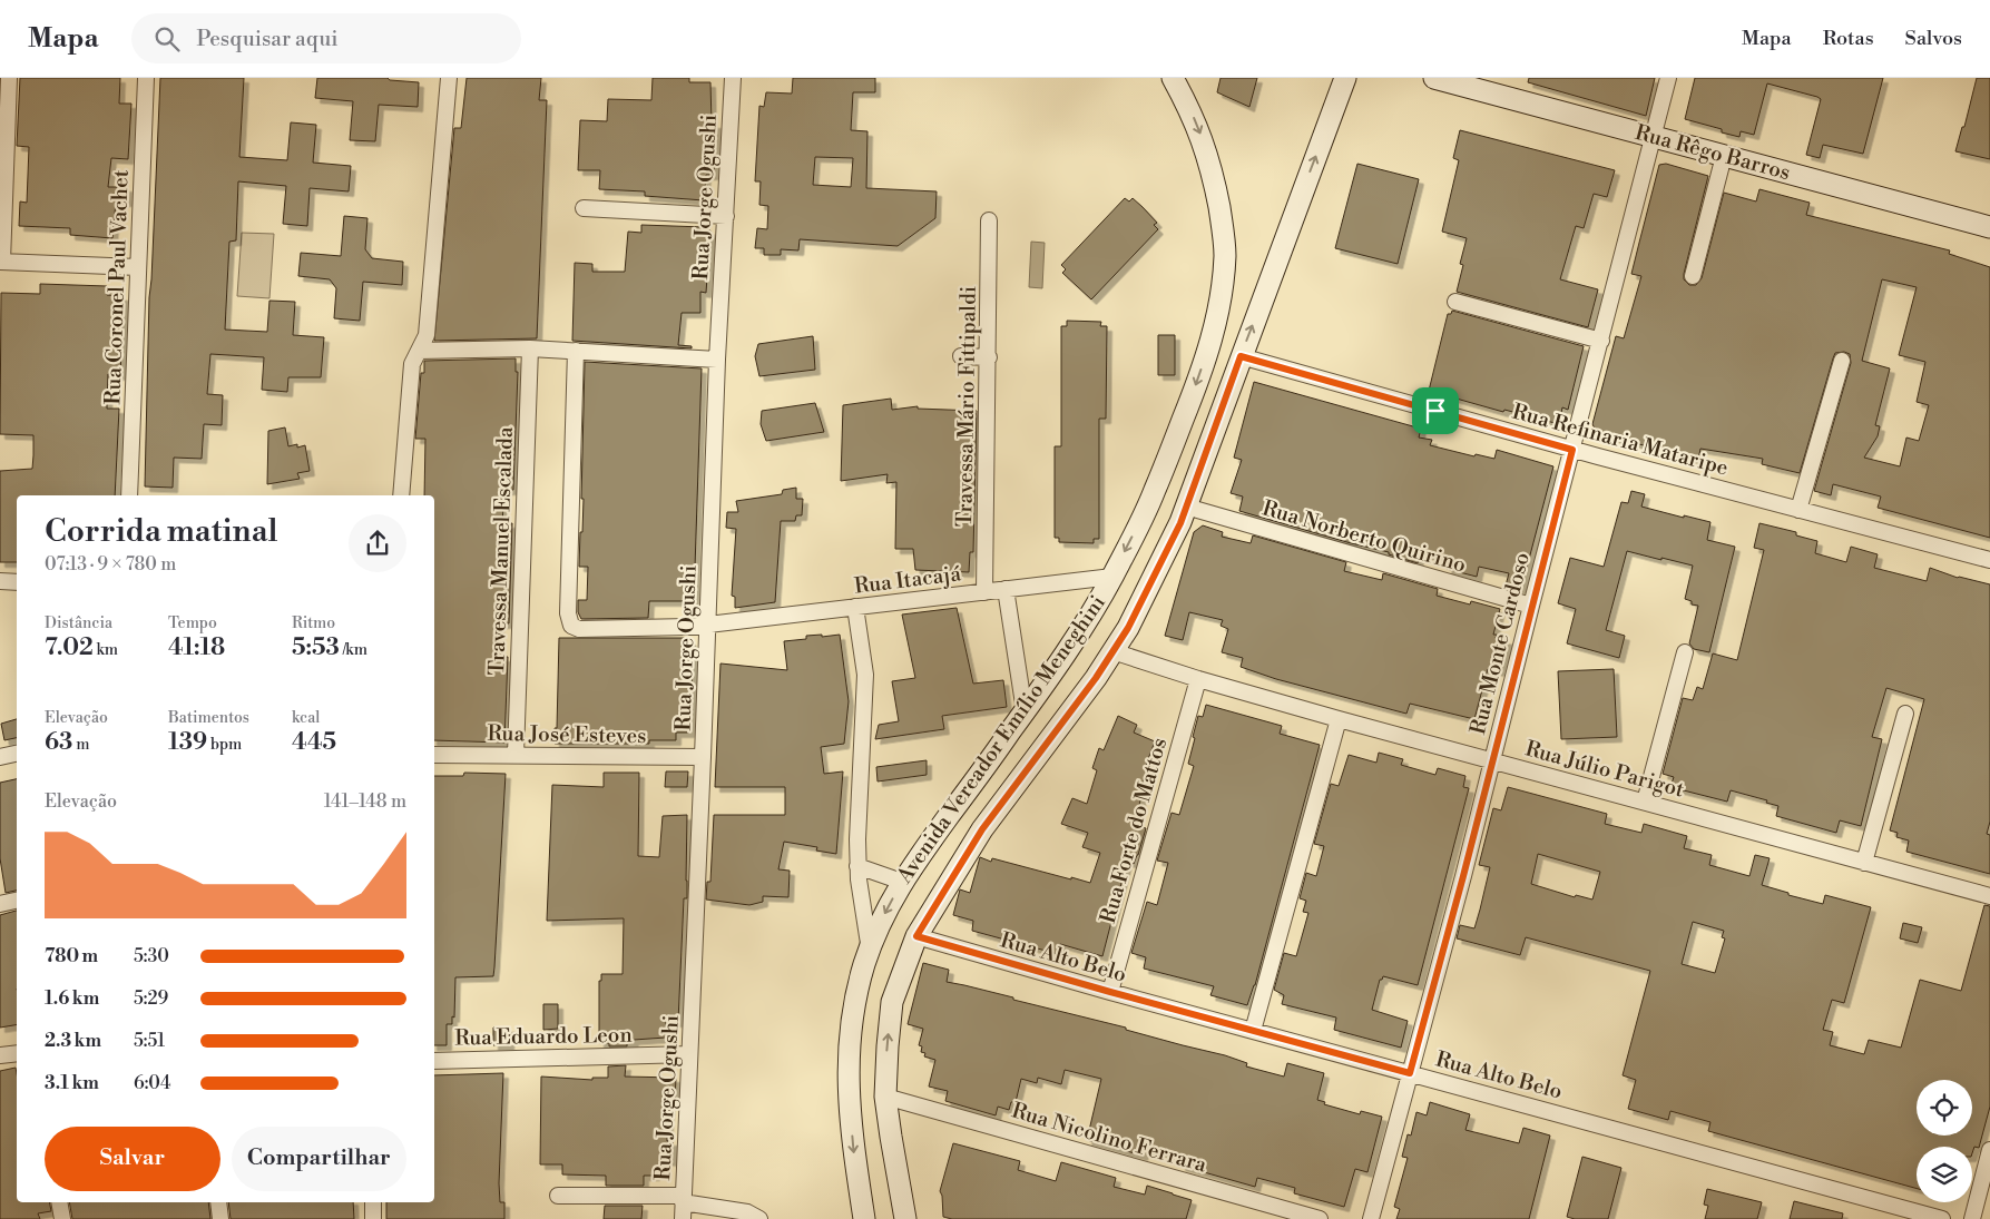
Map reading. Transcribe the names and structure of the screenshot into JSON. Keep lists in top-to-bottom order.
{
  "streets": {
    "main road": ["Rua Rêgo Barros", "Avenida Vereador Emílio Meneghini"],
    "street": [
      "Rua Jorge Ogushi",
      "Rua Coronel Paul Vachet",
      "Travessa Mário Fittipaldi",
      "Rua Refinaria Mataripe",
      "Rua Norberto Quirino",
      "Travessa Manuel Escalada",
      "Rua Itacajá",
      "Rua Monte Cardoso",
      "Rua José Esteves",
      "Rua Júlio Parigot",
      "Rua Forte do Mattos",
      "Rua Alto Belo",
      "Rua Eduardo Leon",
      "Rua Nicolino Ferrara"
    ]
  },
  "crossings": [
    ["Rua Rêgo Barros", "Rua Monte Cardoso"],
    ["Rua Jorge Ogushi", "Rua Itacajá"],
    ["Rua Jorge Ogushi", "Rua José Esteves"],
    ["Rua Jorge Ogushi", "Rua Eduardo Leon"],
    ["Travessa Mário Fittipaldi", "Rua Itacajá"],
    ["Rua Refinaria Mataripe", "Rua Monte Cardoso"],
    ["Rua Refinaria Mataripe", "Avenida Vereador Emílio Meneghini"],
    ["Rua Norberto Quirino", "Rua Monte Cardoso"],
    ["Rua Norberto Quirino", "Avenida Vereador Emílio Meneghini"],
    ["Travessa Manuel Escalada", "Rua José Esteves"],
    ["Rua Itacajá", "Avenida Vereador Emílio Meneghini"],
    ["Rua Monte Cardoso", "Rua Júlio Parigot"],
    ["Rua Monte Cardoso", "Rua Alto Belo"],
    ["Avenida Vereador Emílio Meneghini", "Rua Júlio Parigot"],
    ["Avenida Vereador Emílio Meneghini", "Rua Alto Belo"],
    ["Avenida Vereador Emílio Meneghini", "Rua Nicolino Ferrara"],
    ["Rua Júlio Parigot", "Rua Forte do Mattos"],
    ["Rua Forte do Mattos", "Rua Alto Belo"]
  ],
  "page": {
    "header": "Mapa",
    "search": "Pesquisar aqui",
    "nav": ["Mapa", "Rotas", "Salvos"],
    "heading": ["Corrida matinal", "07:13 · 9 × 780 m"],
    "stats": [
      ["Distância", "7.02 km"],
      ["Tempo", "41:18"],
      ["Ritmo", "5:53 /km"],
      ["Elevação", "63 m"],
      ["Batimentos", "139 bpm"],
      ["kcal", "445"]
    ],
    "chart": ["Elevação", "141–148 m"],
    "list": [
      {
        "name": "780 m",
        "note": "5:30"
      },
      {
        "name": "1.6 km",
        "note": "5:29"
      },
      {
        "name": "2.3 km",
        "note": "5:51"
      },
      {
        "name": "3.1 km",
        "note": "6:04"
      }
    ],
    "buttons": ["Salvar", "Compartilhar"]
  }
}
